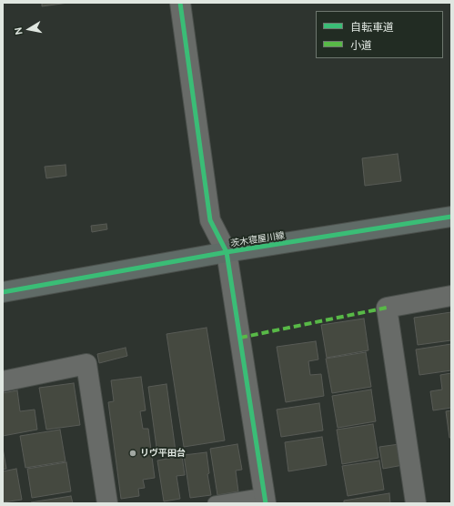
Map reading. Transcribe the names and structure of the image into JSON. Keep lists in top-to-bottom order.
{
  "streets": {
    "main road": ["茨木寝屋川線"]
  },
  "places": ["リヴ平田台"],
  "legend": ["自転車道", "小道"],
  "north": "left"
}
